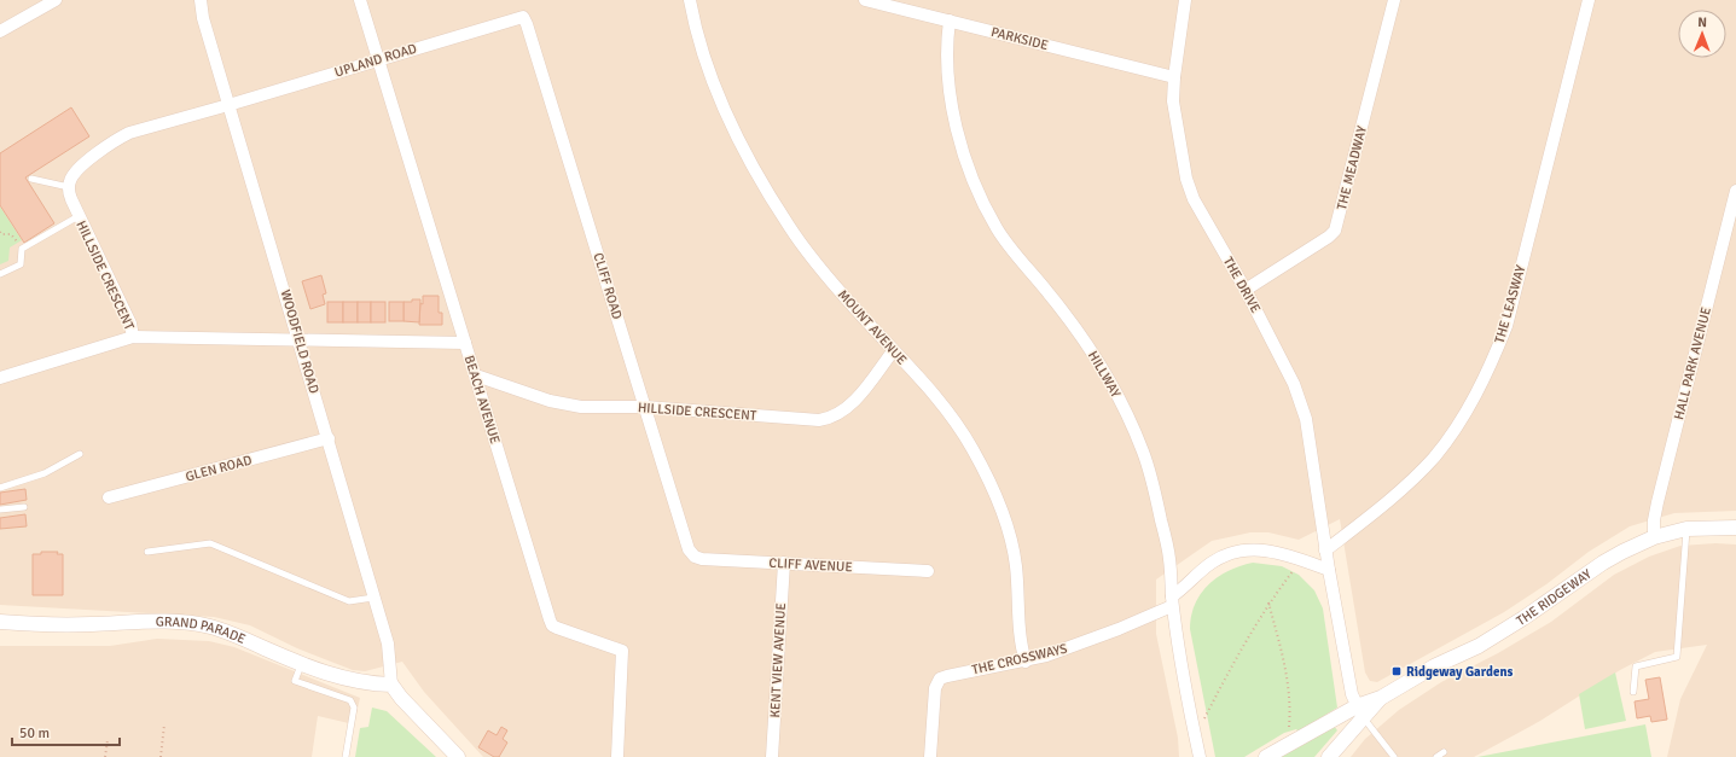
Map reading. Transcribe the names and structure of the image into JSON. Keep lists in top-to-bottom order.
{
  "streets": {
    "street": [
      "PARKSIDE",
      "UPLAND ROAD",
      "THE MEADWAY",
      "HILLSIDE CRESCENT",
      "THE DRIVE",
      "CLIFF ROAD",
      "THE LEASWAY",
      "MOUNT AVENUE",
      "WOODFIELD ROAD",
      "HALL PARK AVENUE",
      "HILLWAY",
      "BEACH AVENUE",
      "GLEN ROAD",
      "CLIFF AVENUE",
      "THE RIDGEWAY",
      "GRAND PARADE",
      "THE CROSSWAYS",
      "KENT VIEW AVENUE"
    ]
  },
  "crossings": [
    ["PARKSIDE", "THE DRIVE"],
    ["PARKSIDE", "HILLWAY"],
    ["UPLAND ROAD", "CLIFF ROAD"],
    ["UPLAND ROAD", "WOODFIELD ROAD"],
    ["UPLAND ROAD", "BEACH AVENUE"],
    ["THE MEADWAY", "THE DRIVE"],
    ["HILLSIDE CRESCENT", "CLIFF ROAD"],
    ["HILLSIDE CRESCENT", "MOUNT AVENUE"],
    ["HILLSIDE CRESCENT", "WOODFIELD ROAD"],
    ["HILLSIDE CRESCENT", "BEACH AVENUE"],
    ["THE DRIVE", "THE LEASWAY"],
    ["CLIFF ROAD", "CLIFF AVENUE"],
    ["MOUNT AVENUE", "THE CROSSWAYS"],
    ["WOODFIELD ROAD", "GLEN ROAD"],
    ["WOODFIELD ROAD", "GRAND PARADE"],
    ["HALL PARK AVENUE", "THE RIDGEWAY"],
    ["HILLWAY", "THE CROSSWAYS"],
    ["CLIFF AVENUE", "KENT VIEW AVENUE"]
  ],
  "places": {
    "transit": ["Ridgeway Gardens"]
  },
  "scale_bar": "50 m",
  "north": "top"
}
